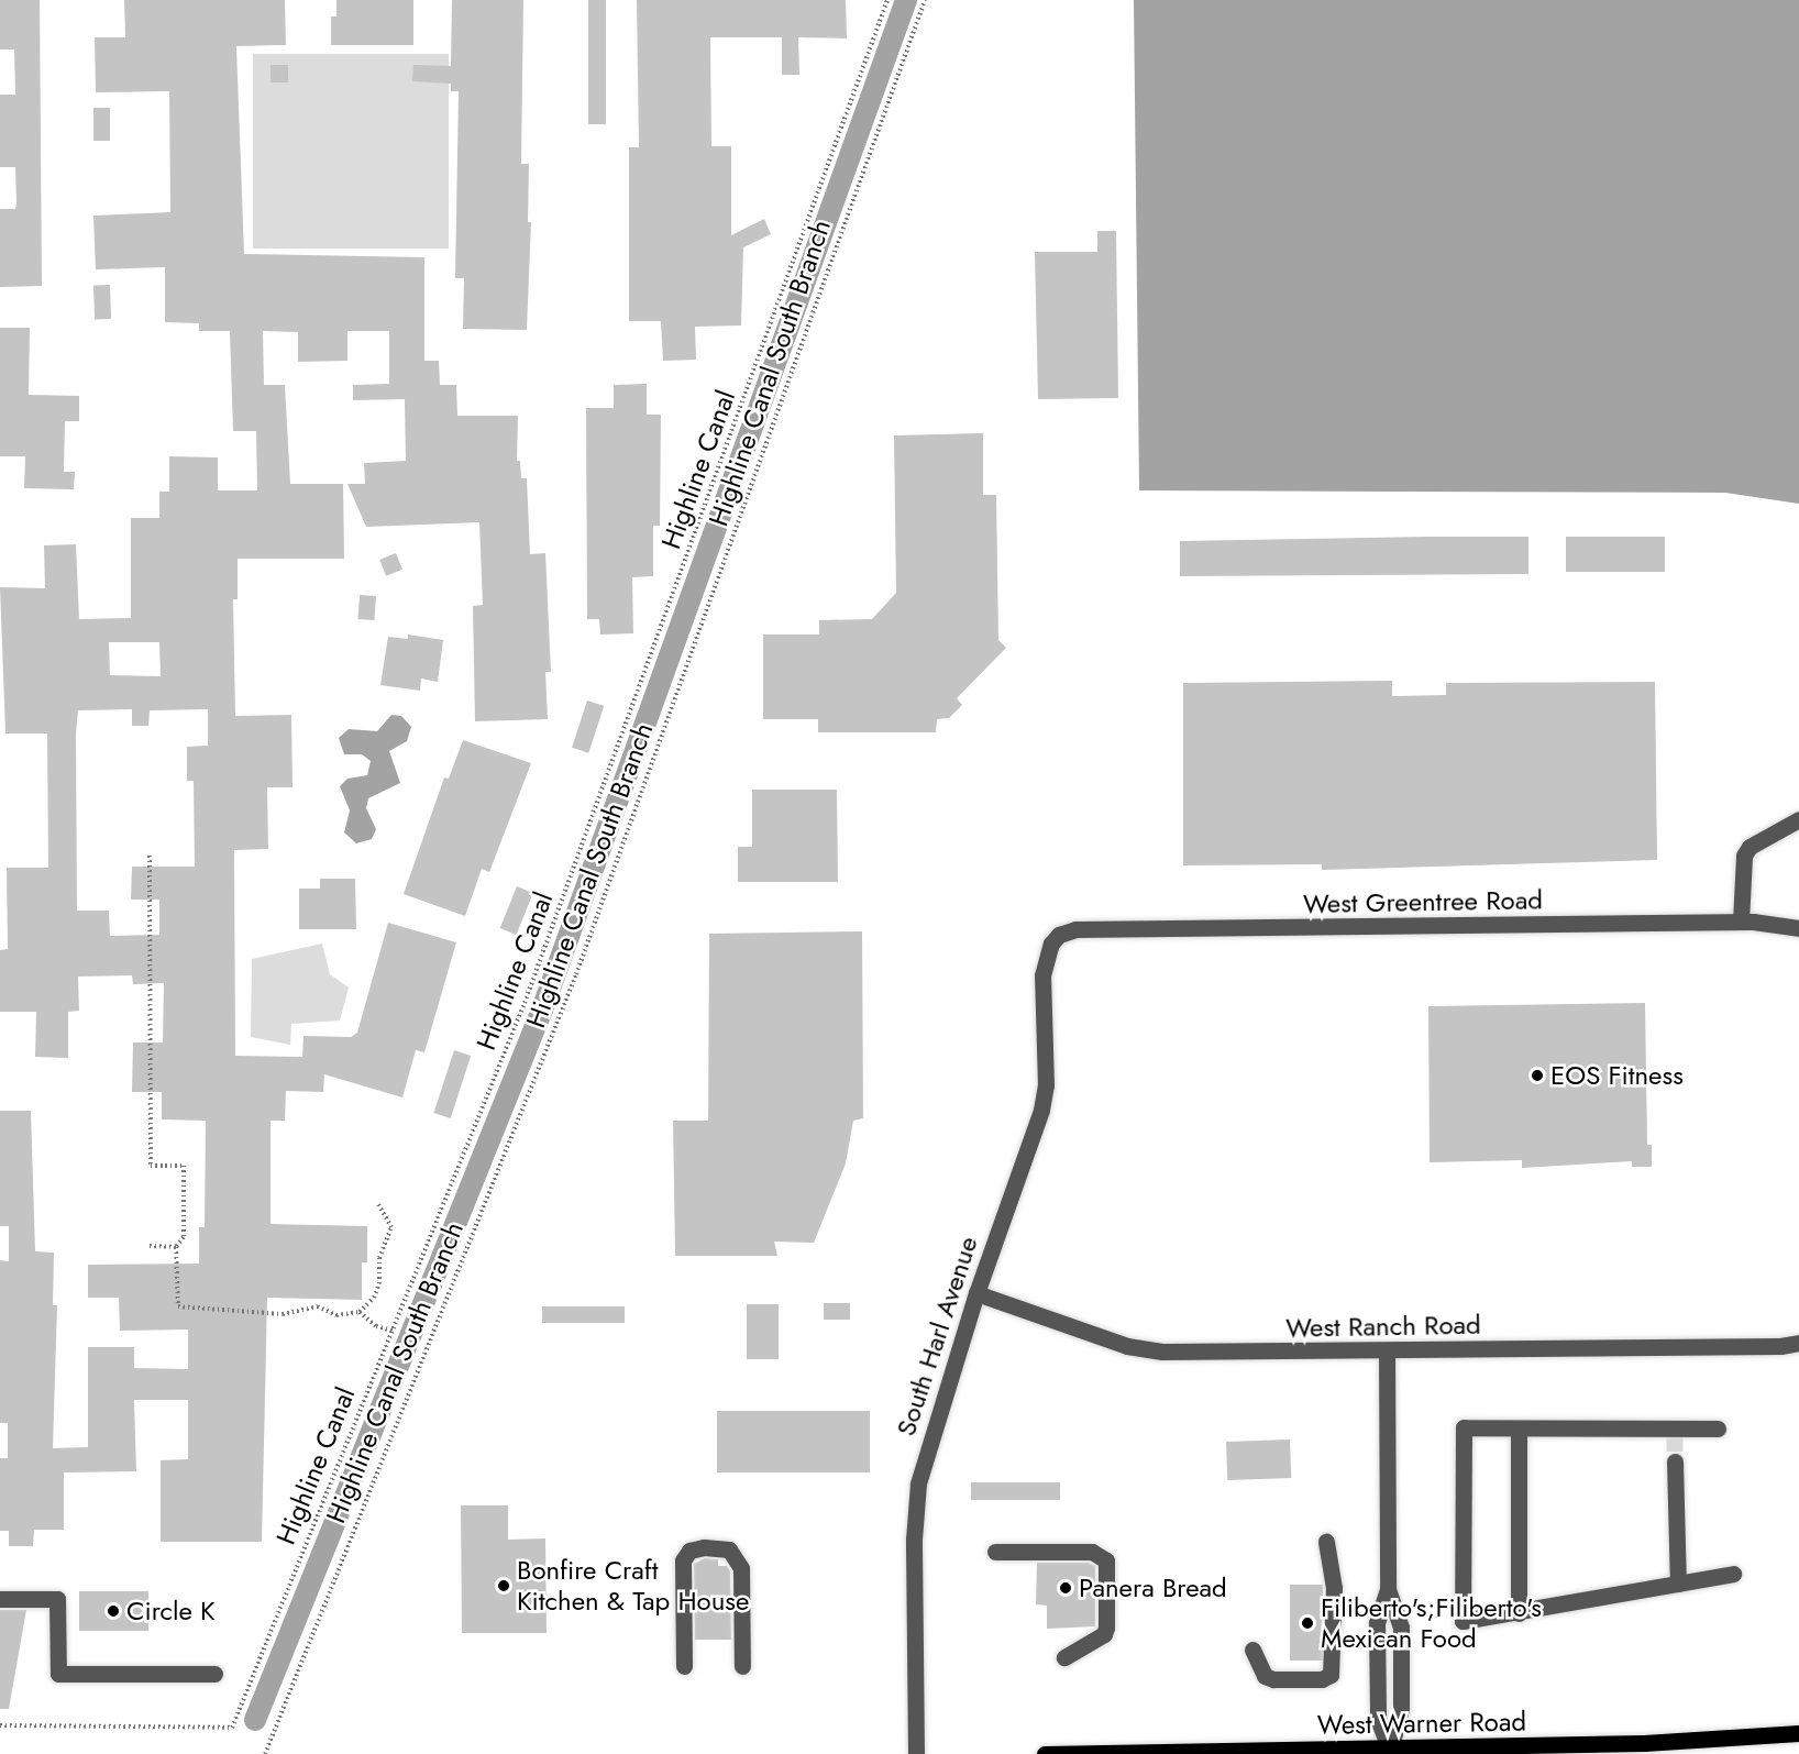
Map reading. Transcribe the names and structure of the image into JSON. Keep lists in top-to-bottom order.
{
  "streets": {
    "main road": ["West Warner Road"],
    "street": ["West Greentree Road", "West Ranch Road", "South Harl Avenue"],
    "path": ["Highline Canal South Branch", "Highline Canal"]
  },
  "crossings": [
    ["West Greentree Road", "South Harl Avenue"],
    ["West Ranch Road", "South Harl Avenue"]
  ],
  "places": [
    "EOS Fitness",
    "Bonfire Craft Kitchen & Tap House",
    "Panera Bread",
    "Circle K",
    "Filiberto's;Filiberto's Mexican Food"
  ]
}
